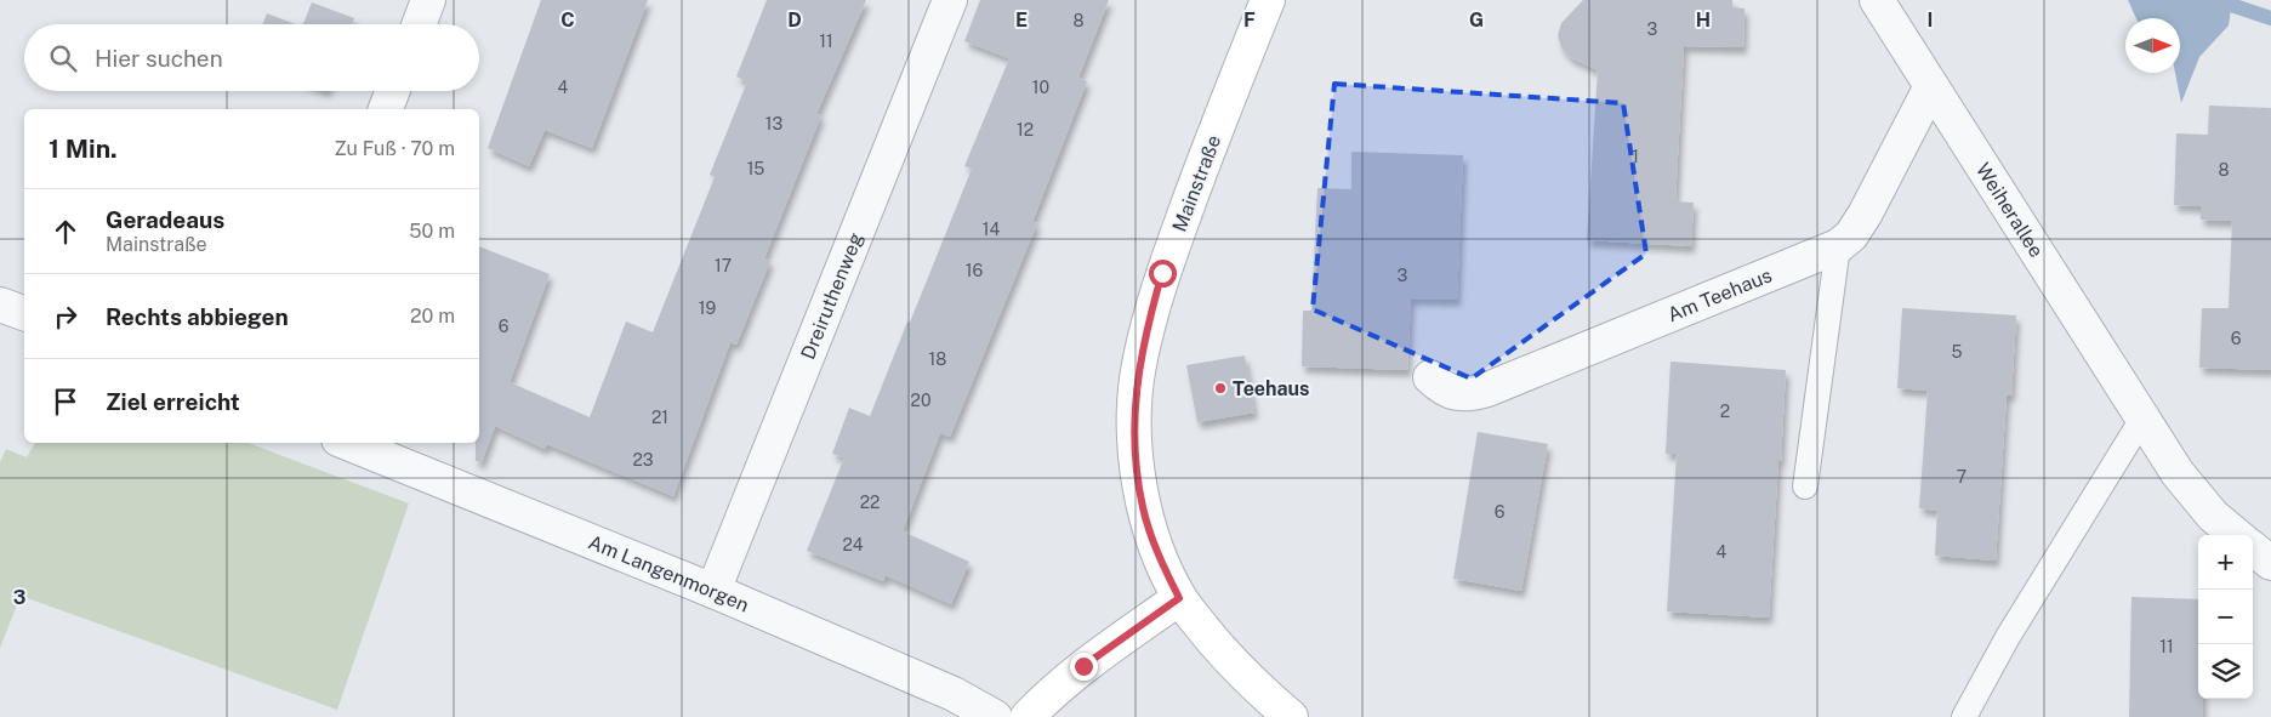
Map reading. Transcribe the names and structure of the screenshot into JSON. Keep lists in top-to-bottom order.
{
  "streets": {
    "main road": ["Mainstraße"],
    "street": [
      "Weiherallee",
      "Dreiruthenweg",
      "Am Teehaus",
      "Am Langenmorgen"
    ]
  },
  "crossings": [
    ["Weiherallee", "Am Teehaus"],
    ["Dreiruthenweg", "Am Langenmorgen"]
  ],
  "places": ["Teehaus"],
  "house_numbers": [
    "8",
    "3",
    "11",
    "4",
    "10",
    "13",
    "12",
    "1",
    "15",
    "8",
    "14",
    "17",
    "16",
    "3",
    "19",
    "6",
    "6",
    "5",
    "18",
    "20",
    "2",
    "21",
    "23",
    "7",
    "22",
    "6",
    "24",
    "4",
    "11"
  ],
  "north": "right",
  "page": {
    "search": "Hier suchen",
    "heading": ["1 Min.", "Zu Fuß · 70 m"],
    "list": [
      ["Geradeaus", "Mainstraße", "50 m"],
      ["Rechts abbiegen", "20 m"],
      "Ziel erreicht"
    ],
    "map_buttons": ["+", "−"]
  },
  "grid": {
    "columns": [
      "C",
      "D",
      "E",
      "F",
      "G",
      "H",
      "I"
    ],
    "rows": ["3"]
  }
}
